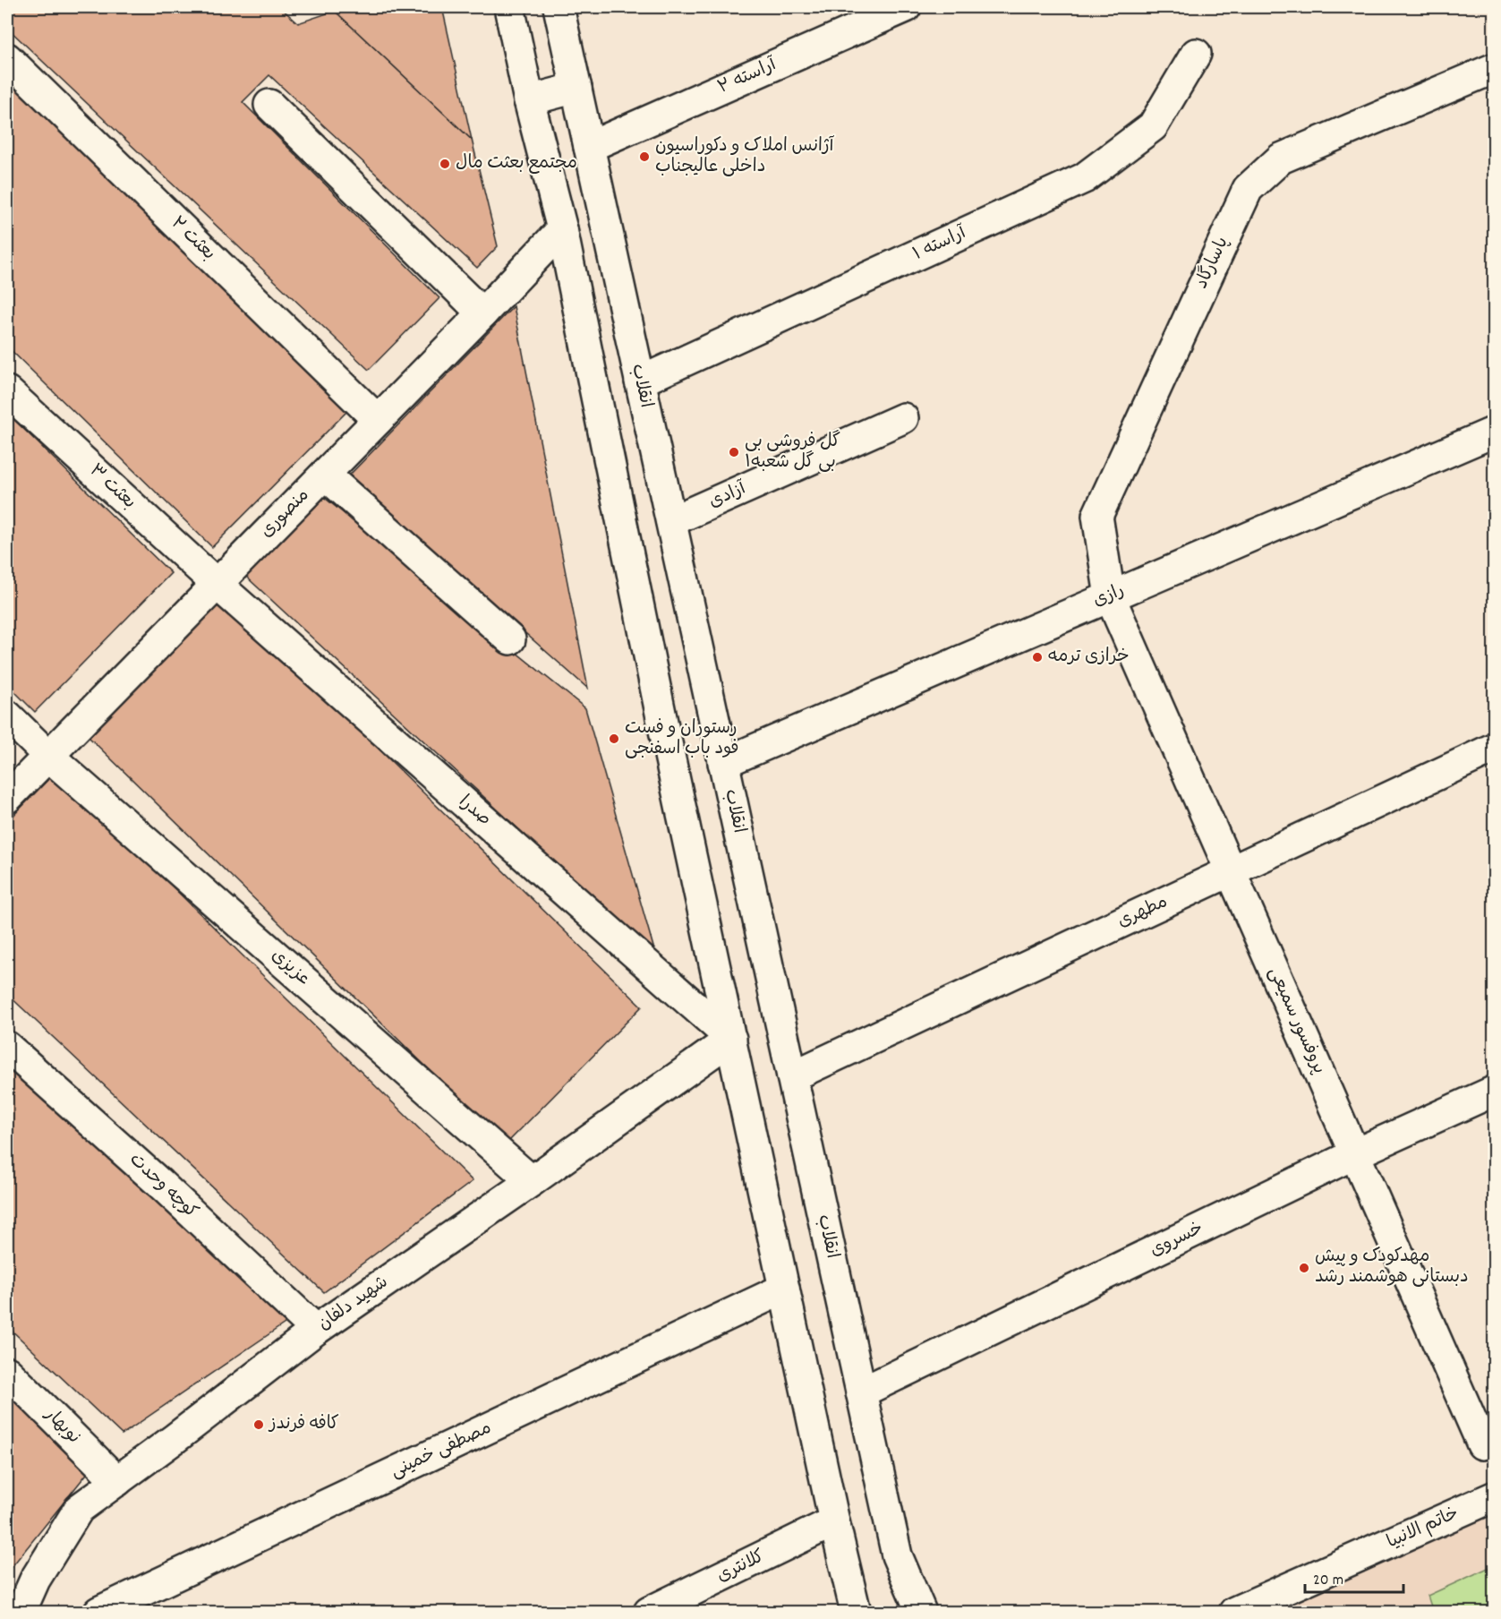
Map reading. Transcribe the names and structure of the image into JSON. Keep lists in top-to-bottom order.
{
  "streets": {
    "street": [
      "آراسته ۲",
      "بعثت ۲",
      "آراسته ۱",
      "پاسارگاد",
      "انقلاب",
      "بعثت ۳",
      "آزادی",
      "منصوری",
      "رازی",
      "صدرا",
      "مطهری",
      "عزیزی",
      "پروفسور سمیعی",
      "کوچه وحدت",
      "خسروی",
      "شهید دلفان",
      "نوبهار",
      "مصطفی خمینی",
      "خاتم الانبیا",
      "کلانتری"
    ]
  },
  "crossings": [
    ["آراسته ۲", "انقلاب"],
    ["بعثت ۲", "منصوری"],
    ["آراسته ۱", "انقلاب"],
    ["پاسارگاد", "رازی"],
    ["پاسارگاد", "پروفسور سمیعی"],
    ["انقلاب", "آزادی"],
    ["انقلاب", "رازی"],
    ["انقلاب", "مطهری"],
    ["انقلاب", "خسروی"],
    ["بعثت ۳", "منصوری"],
    ["بعثت ۳", "صدرا"],
    ["منصوری", "صدرا"],
    ["منصوری", "عزیزی"],
    ["رازی", "پروفسور سمیعی"],
    ["صدرا", "شهید دلفان"],
    ["مطهری", "پروفسور سمیعی"],
    ["عزیزی", "شهید دلفان"],
    ["پروفسور سمیعی", "خسروی"],
    ["کوچه وحدت", "شهید دلفان"],
    ["شهید دلفان", "نوبهار"]
  ],
  "places": [
    "آژانس املاک و دکوراسیون داخلی عالیجناب",
    "مجتمع بعثت مال",
    "گل فروشی بی بی گل شعبه۱",
    "خرازی ترمه",
    "رستوران و فست فود باب اسفنجی",
    "مهدکودک و پیش دبستانی هوشمند رشد",
    "کافه فرندز"
  ],
  "scale_bar": "20 m"
}
